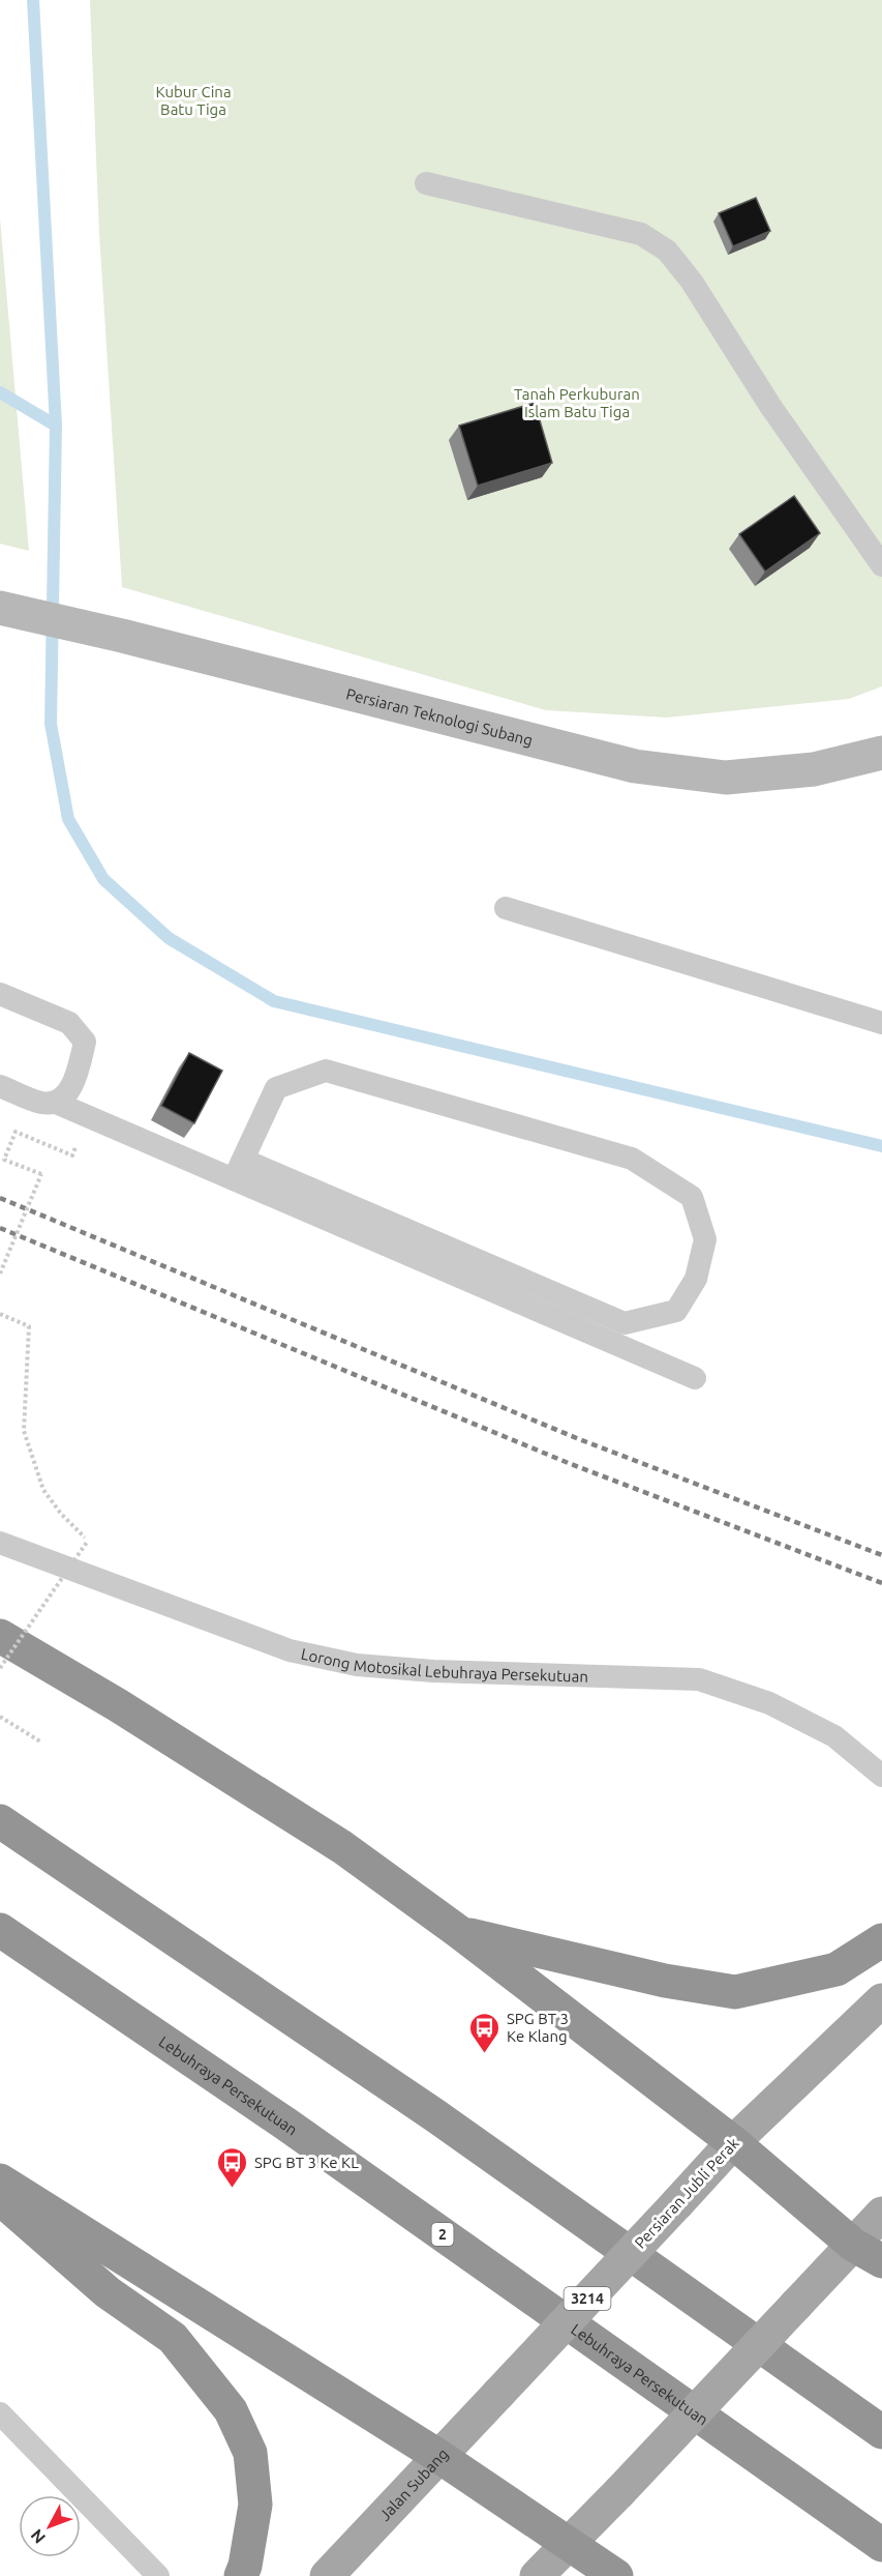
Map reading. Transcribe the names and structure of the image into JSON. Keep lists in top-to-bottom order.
{
  "streets": {
    "highway": ["Lebuhraya Persekutuan", "2"],
    "main road": ["Persiaran Jubli Perak", "3214", "Jalan Subang"],
    "street": ["Persiaran Teknologi Subang"],
    "lane": ["Lorong Motosikal Lebuhraya Persekutuan"]
  },
  "crossings": [
    ["Persiaran Jubli Perak", "Jalan Subang"]
  ],
  "parks": ["Kubur Cina Batu Tiga", "Tanah Perkuburan Islam Batu Tiga"],
  "places": {
    "bus stop": ["SPG BT 3 Ke Klang", "SPG BT 3 Ke KL"]
  },
  "north": "bottom left"
}
